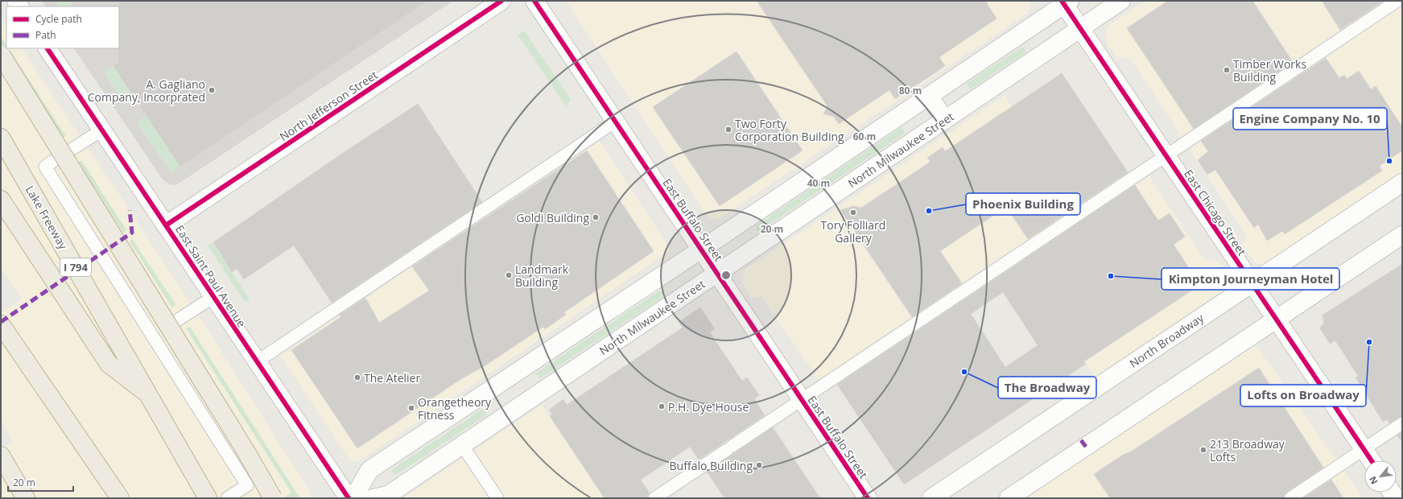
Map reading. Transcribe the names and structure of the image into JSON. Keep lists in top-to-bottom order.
{
  "streets": {
    "highway": ["Lake Freeway", "I 794"],
    "street": [
      "North Jefferson Street",
      "North Milwaukee Street",
      "East Chicago Street",
      "East Buffalo Street",
      "East Saint Paul Avenue",
      "North Broadway"
    ]
  },
  "crossings": [
    ["North Jefferson Street", "East Saint Paul Avenue"],
    ["North Milwaukee Street", "East Chicago Street"],
    ["North Milwaukee Street", "East Buffalo Street"],
    ["East Chicago Street", "North Broadway"],
    ["Lake Freeway", "I 794"]
  ],
  "places": [
    "Timber Works Building",
    "A. Gagliano Company, Incorprated",
    "Two Forty Corporation Building",
    "Engine Company No. 10",
    "Phoenix Building",
    "Tory Folliard Gallery",
    "Goldi Building",
    "Landmark Building",
    "Kimpton Journeyman Hotel",
    "Lofts on Broadway",
    "The Broadway",
    "The Atelier",
    "P.H. Dye House",
    "Orangetheory Fitness",
    "213 Broadway Lofts",
    "Buffalo Building"
  ],
  "legend": ["Cycle path", "Path"],
  "scale_bar": "20 m",
  "north": "bottom left",
  "rings": [
    "80 m",
    "60 m",
    "40 m",
    "20 m"
  ]
}
